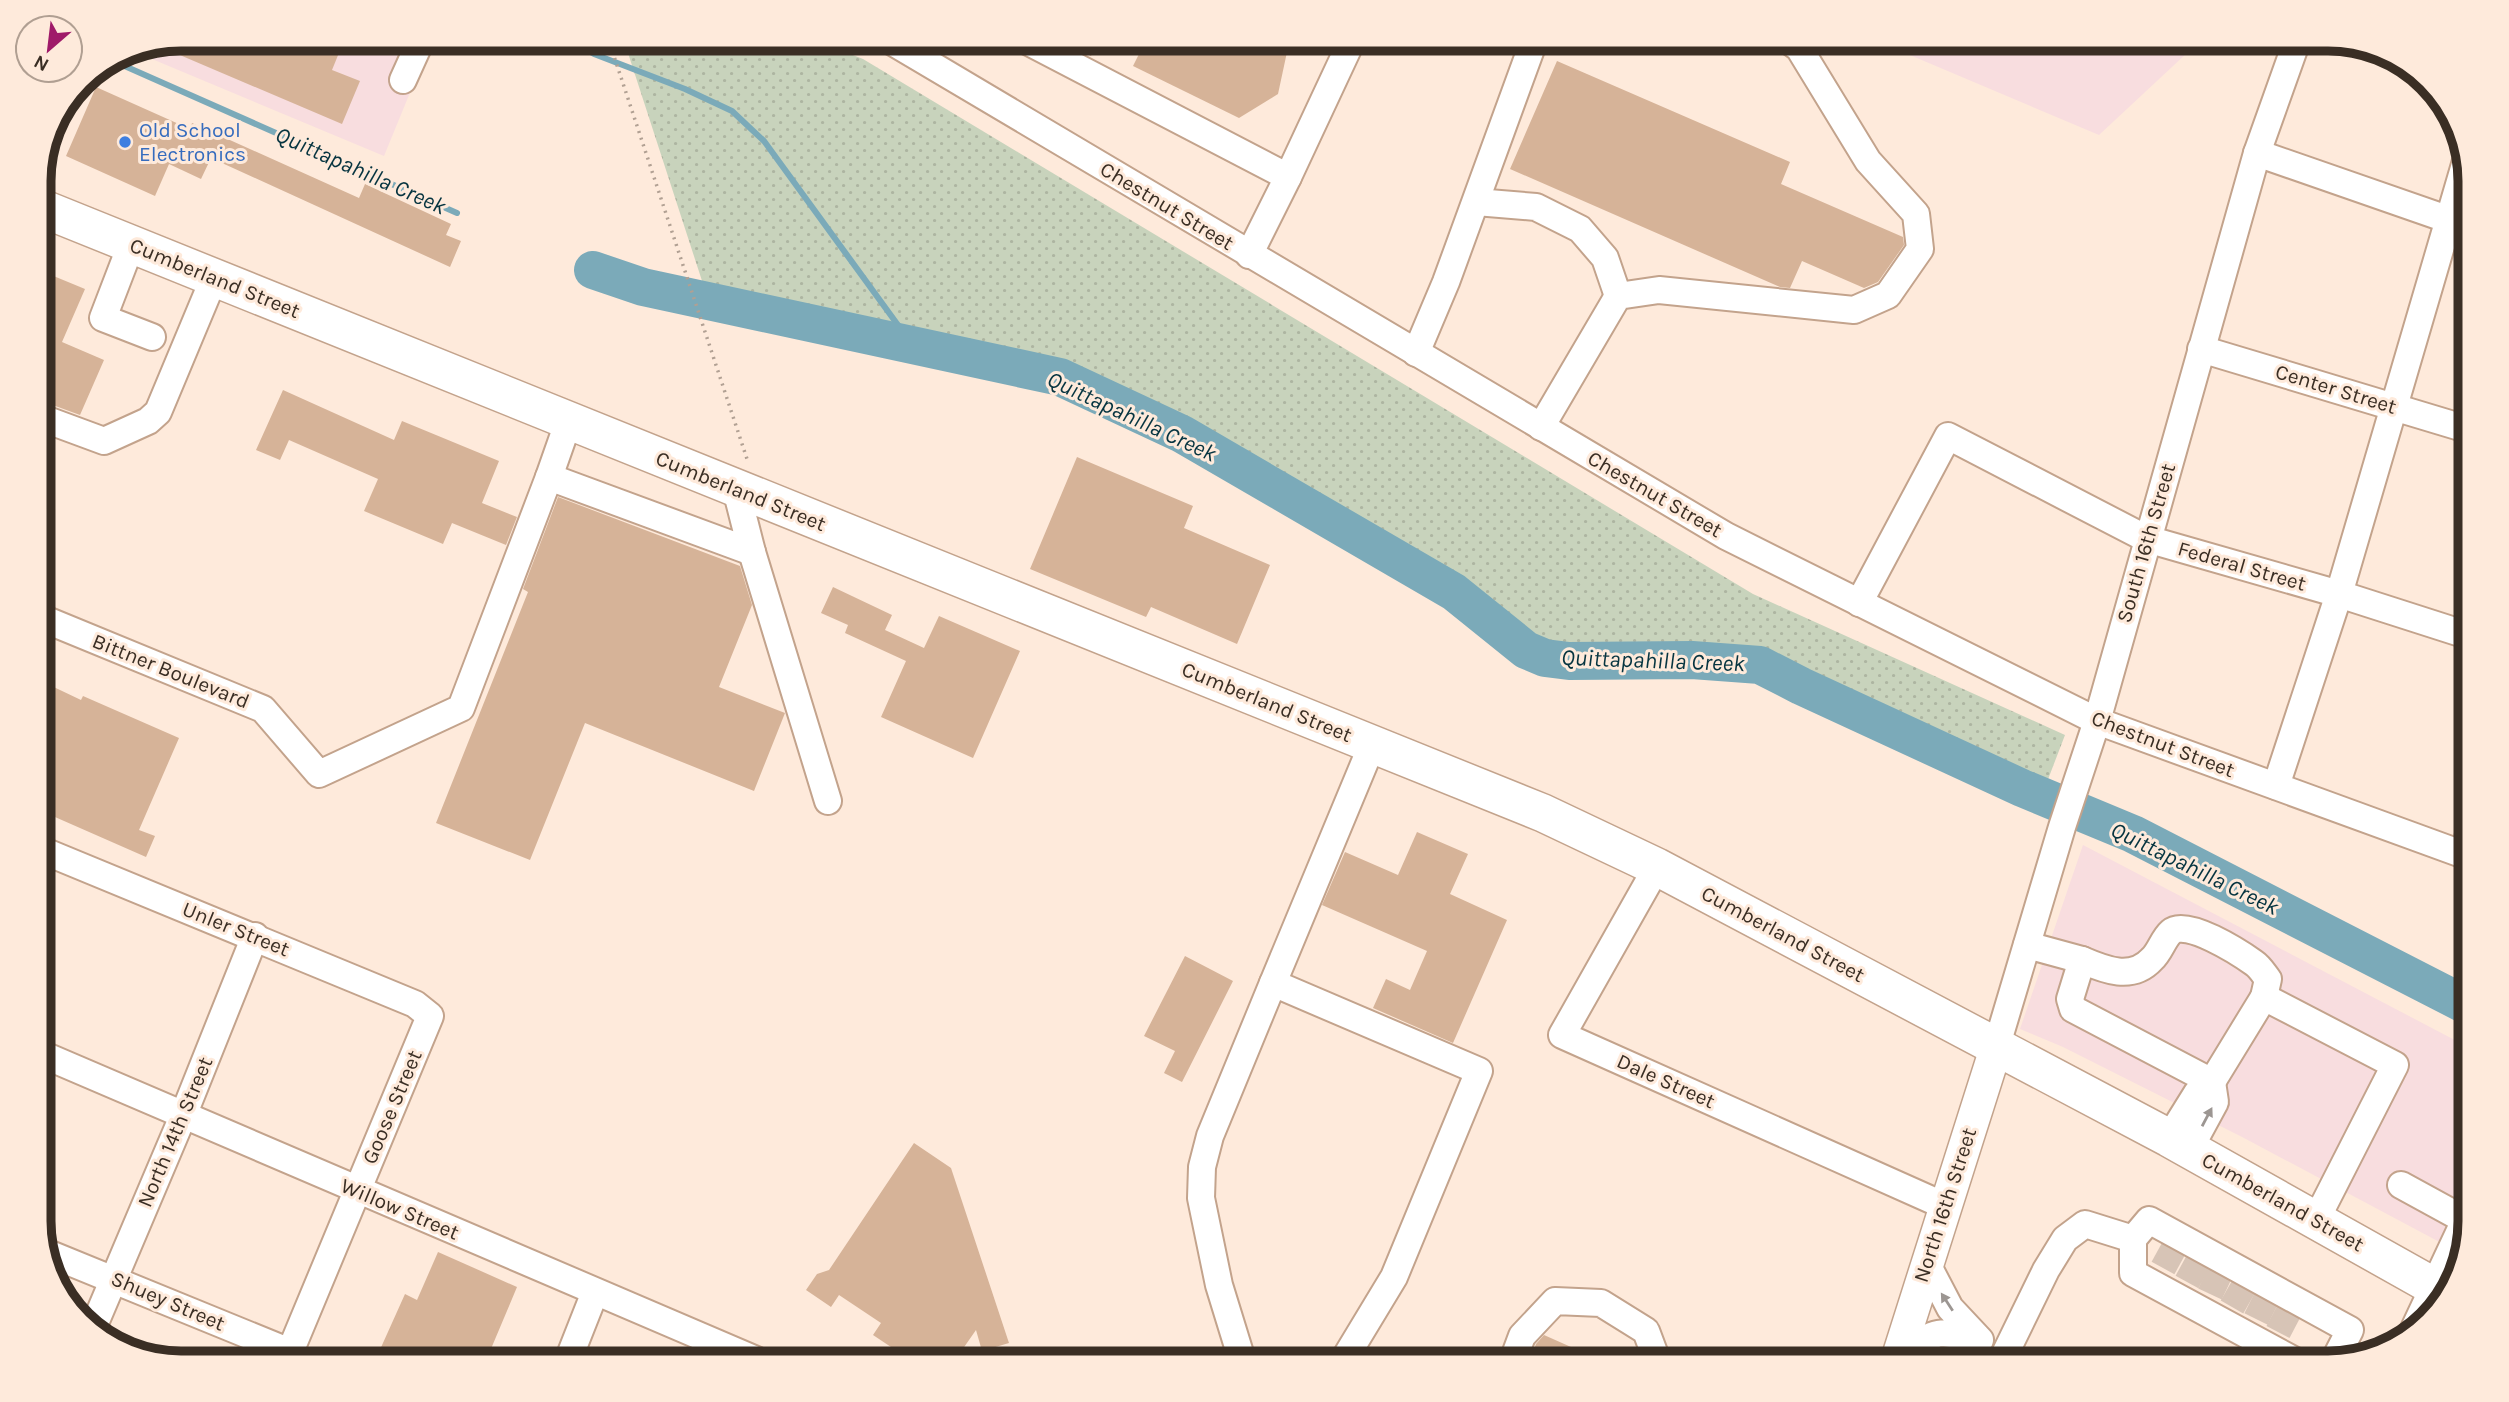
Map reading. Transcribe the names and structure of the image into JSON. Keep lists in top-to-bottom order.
{
  "streets": {
    "highway": ["Cumberland Street"],
    "main road": ["North 16th Street"],
    "street": [
      "Chestnut Street",
      "Center Street",
      "South 16th Street",
      "Federal Street",
      "Bittner Boulevard",
      "Unler Street",
      "Dale Street",
      "Goose Street",
      "North 14th Street",
      "Willow Street",
      "Shuey Street"
    ]
  },
  "crossings": [
    ["Chestnut Street", "South 16th Street"],
    ["Chestnut Street", "Federal Street"],
    ["Cumberland Street", "South 16th Street"],
    ["Cumberland Street", "Dale Street"],
    ["Cumberland Street", "North 16th Street"],
    ["Center Street", "South 16th Street"],
    ["South 16th Street", "Federal Street"],
    ["South 16th Street", "North 16th Street"],
    ["Unler Street", "Goose Street"],
    ["Unler Street", "North 14th Street"],
    ["Dale Street", "North 16th Street"],
    ["Goose Street", "Willow Street"],
    ["North 14th Street", "Willow Street"],
    ["North 14th Street", "Shuey Street"]
  ],
  "water": ["Quittapahilla Creek"],
  "places": ["Old School Electronics"],
  "north": "bottom left"
}
